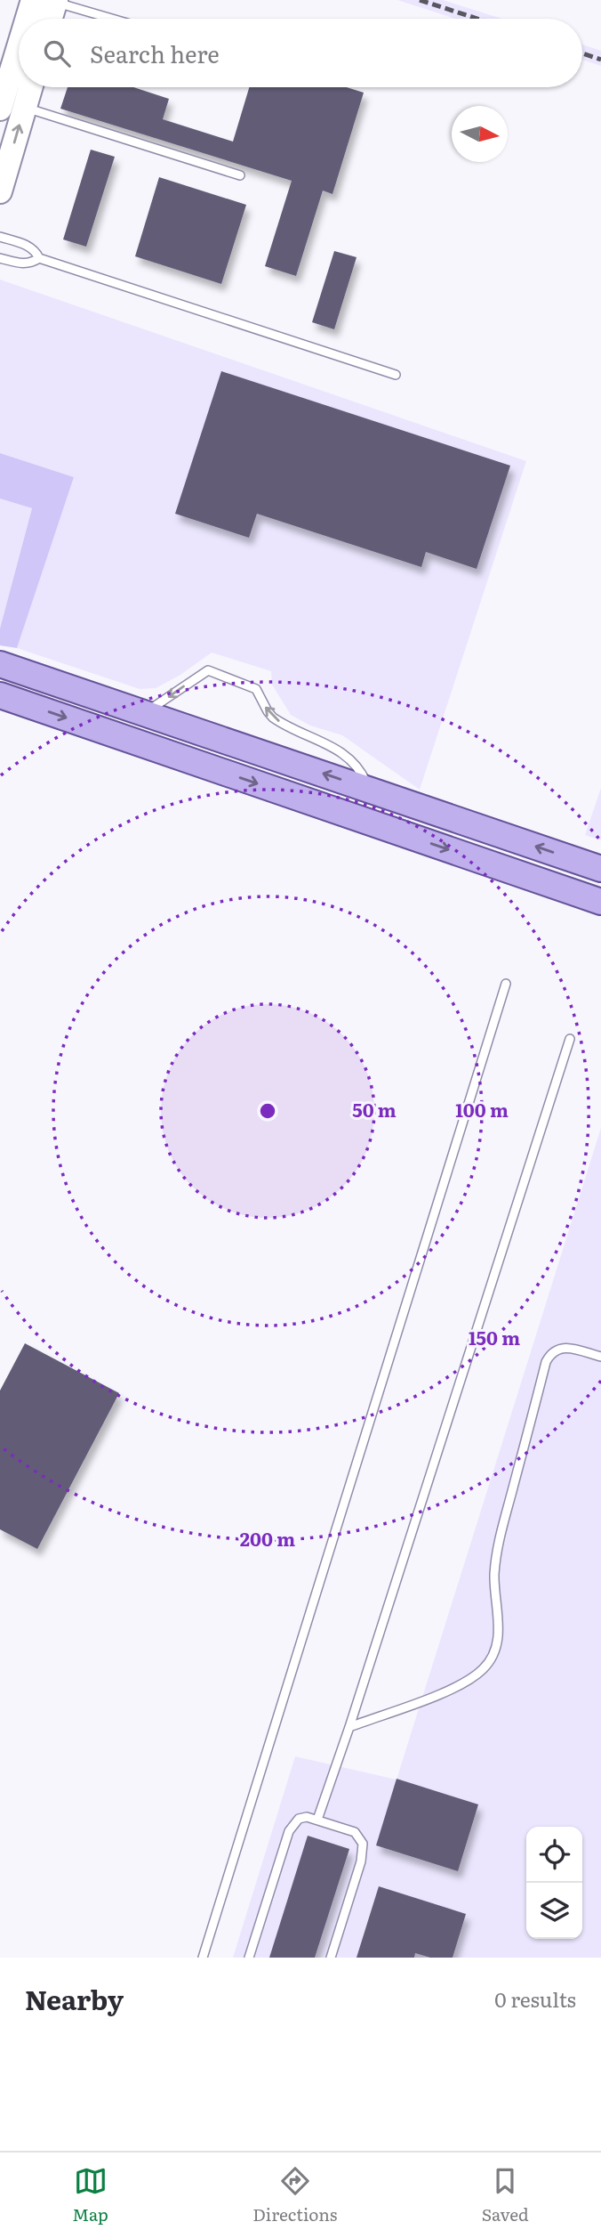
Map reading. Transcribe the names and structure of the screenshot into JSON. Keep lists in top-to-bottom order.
{
  "north": "right",
  "page": {
    "search": "Search here",
    "heading": ["Nearby", "0 results"],
    "nav": ["Map", "Directions", "Saved"]
  },
  "rings": [
    "50 m",
    "100 m",
    "150 m",
    "200 m"
  ]
}
